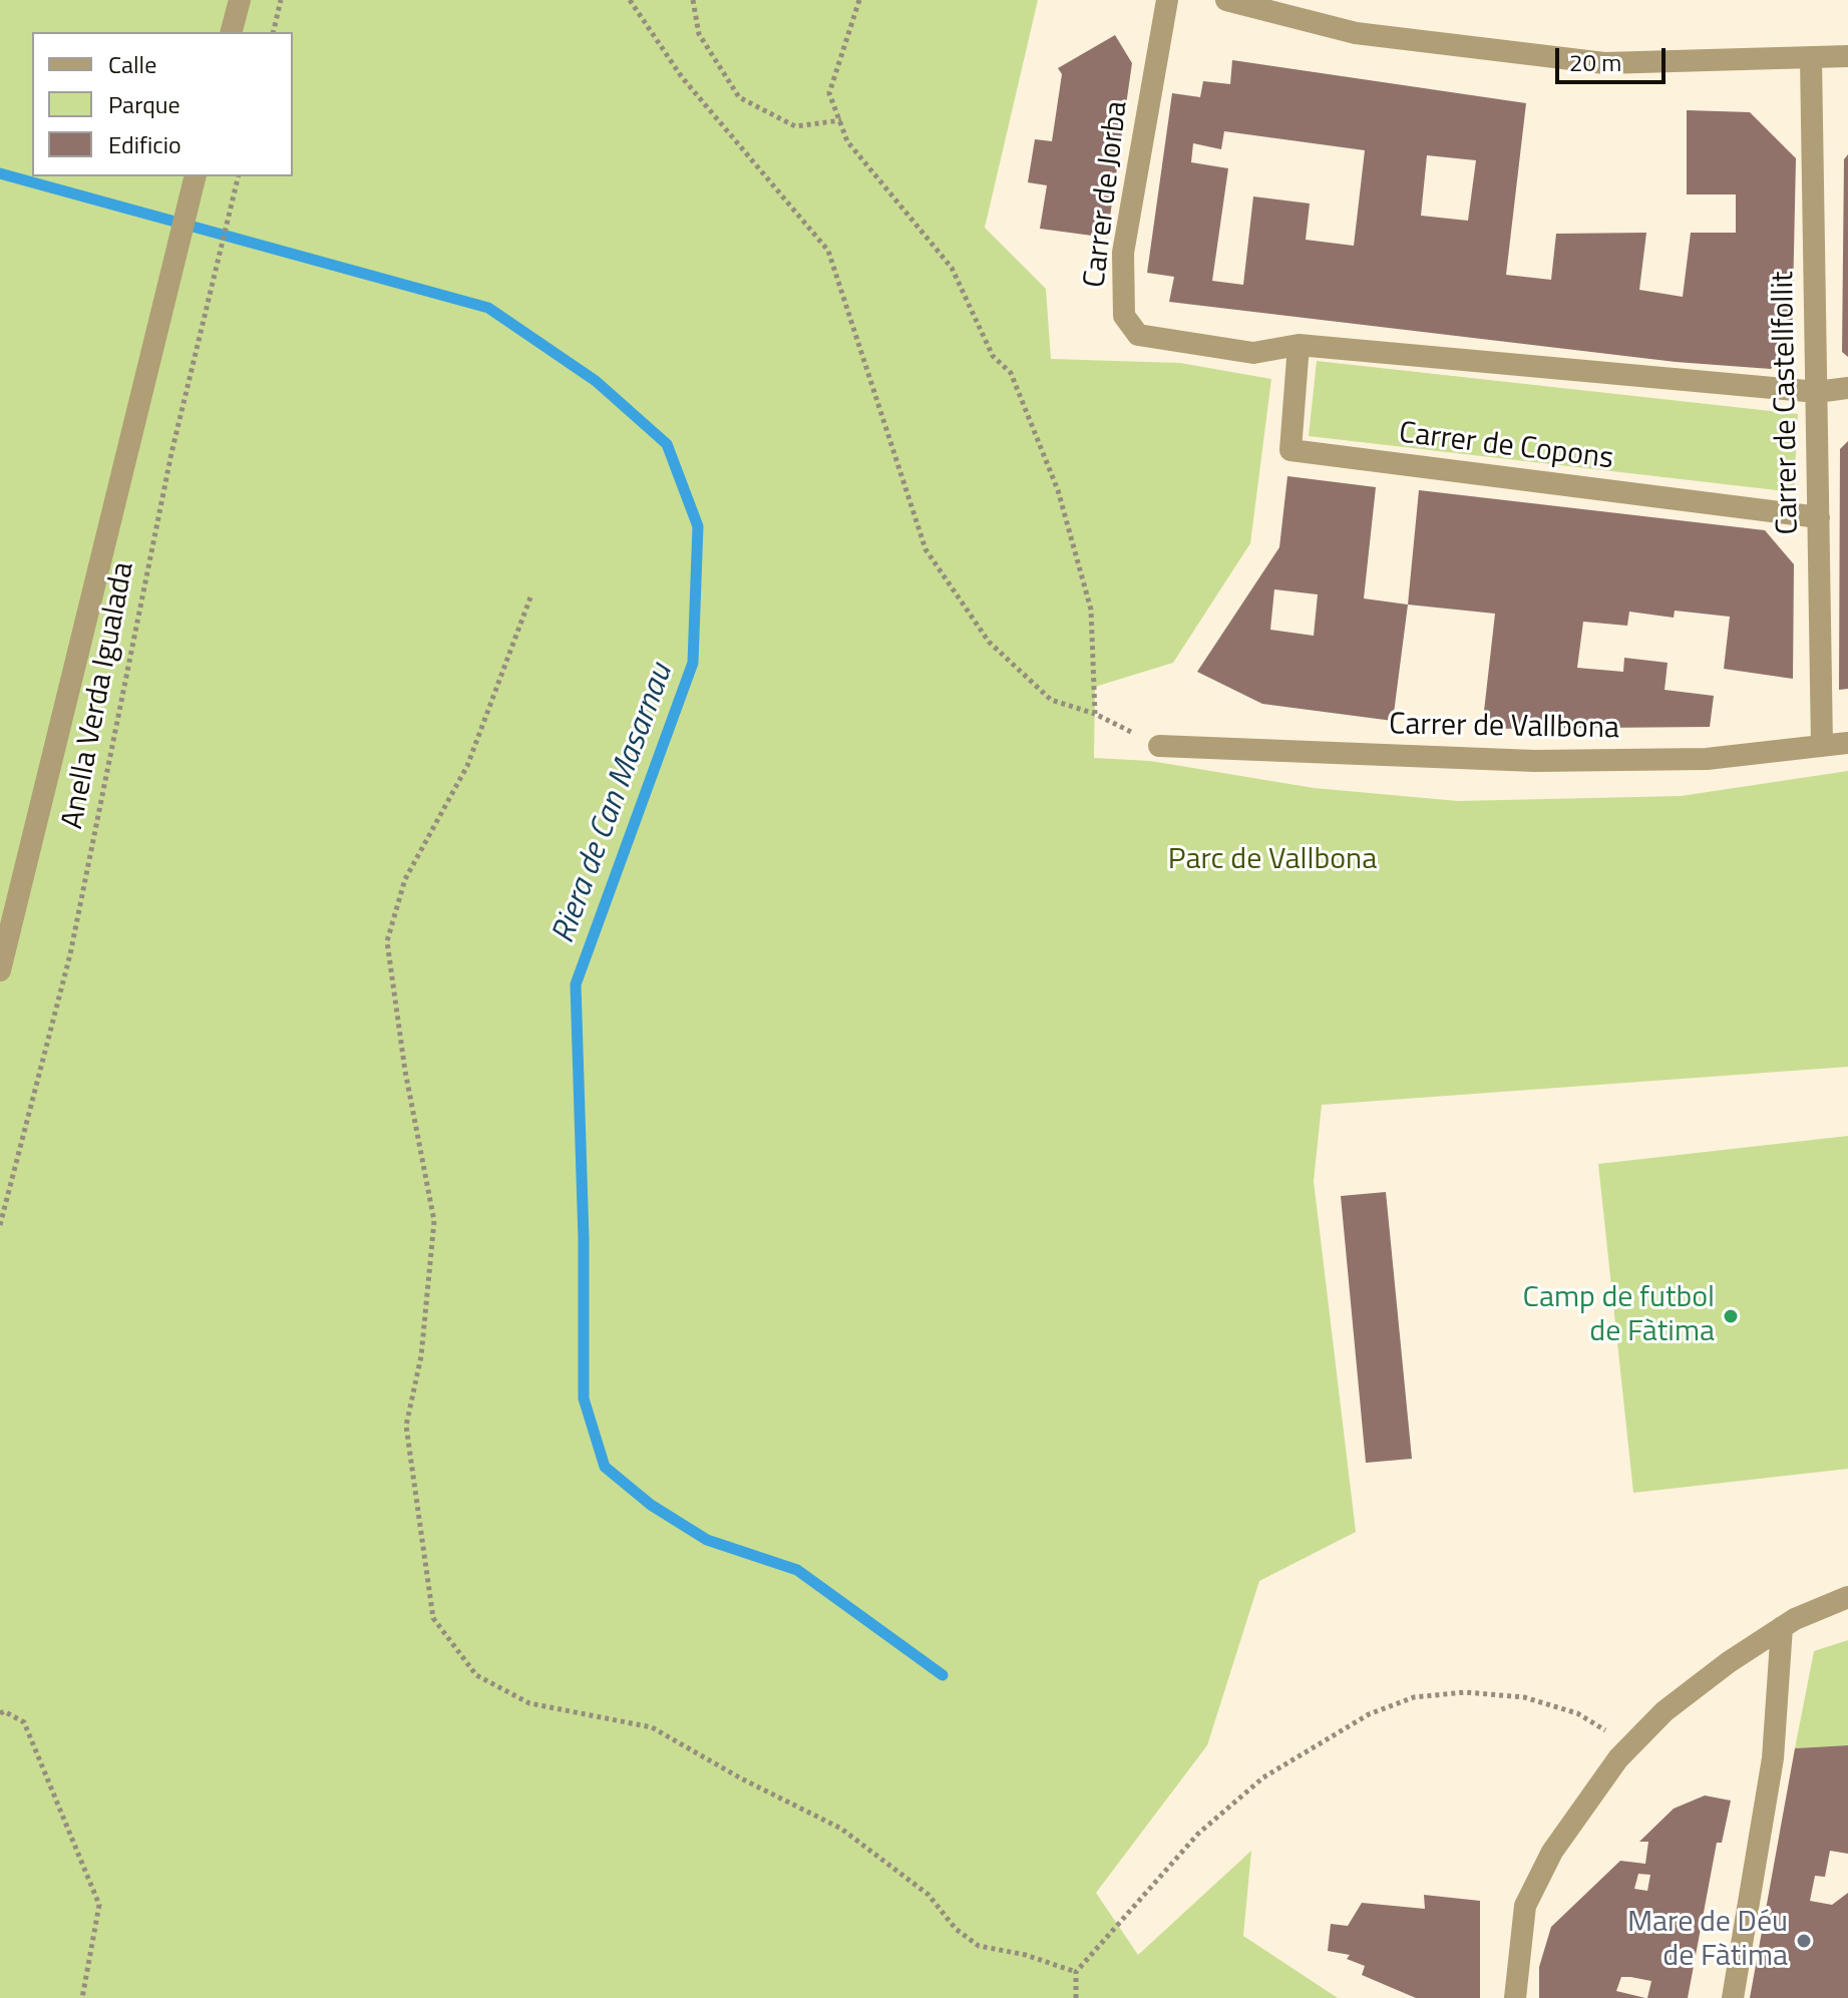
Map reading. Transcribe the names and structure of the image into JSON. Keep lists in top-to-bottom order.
{
  "streets": {
    "street": [
      "Carrer de Jorba",
      "Carrer de Castellfollit",
      "Carrer de Copons",
      "Carrer de Vallbona"
    ],
    "path": ["Anella Verda Igualada"]
  },
  "crossings": [
    ["Carrer de Jorba", "Carrer de Copons"],
    ["Carrer de Castellfollit", "Carrer de Copons"],
    ["Carrer de Castellfollit", "Carrer de Vallbona"]
  ],
  "water": ["Riera de Can Masarnau"],
  "parks": ["Parc de Vallbona"],
  "places": ["Camp de futbol de Fàtima", "Mare de Déu de Fàtima"],
  "legend": ["Calle", "Parque", "Edificio"],
  "scale_bar": "20 m"
}
